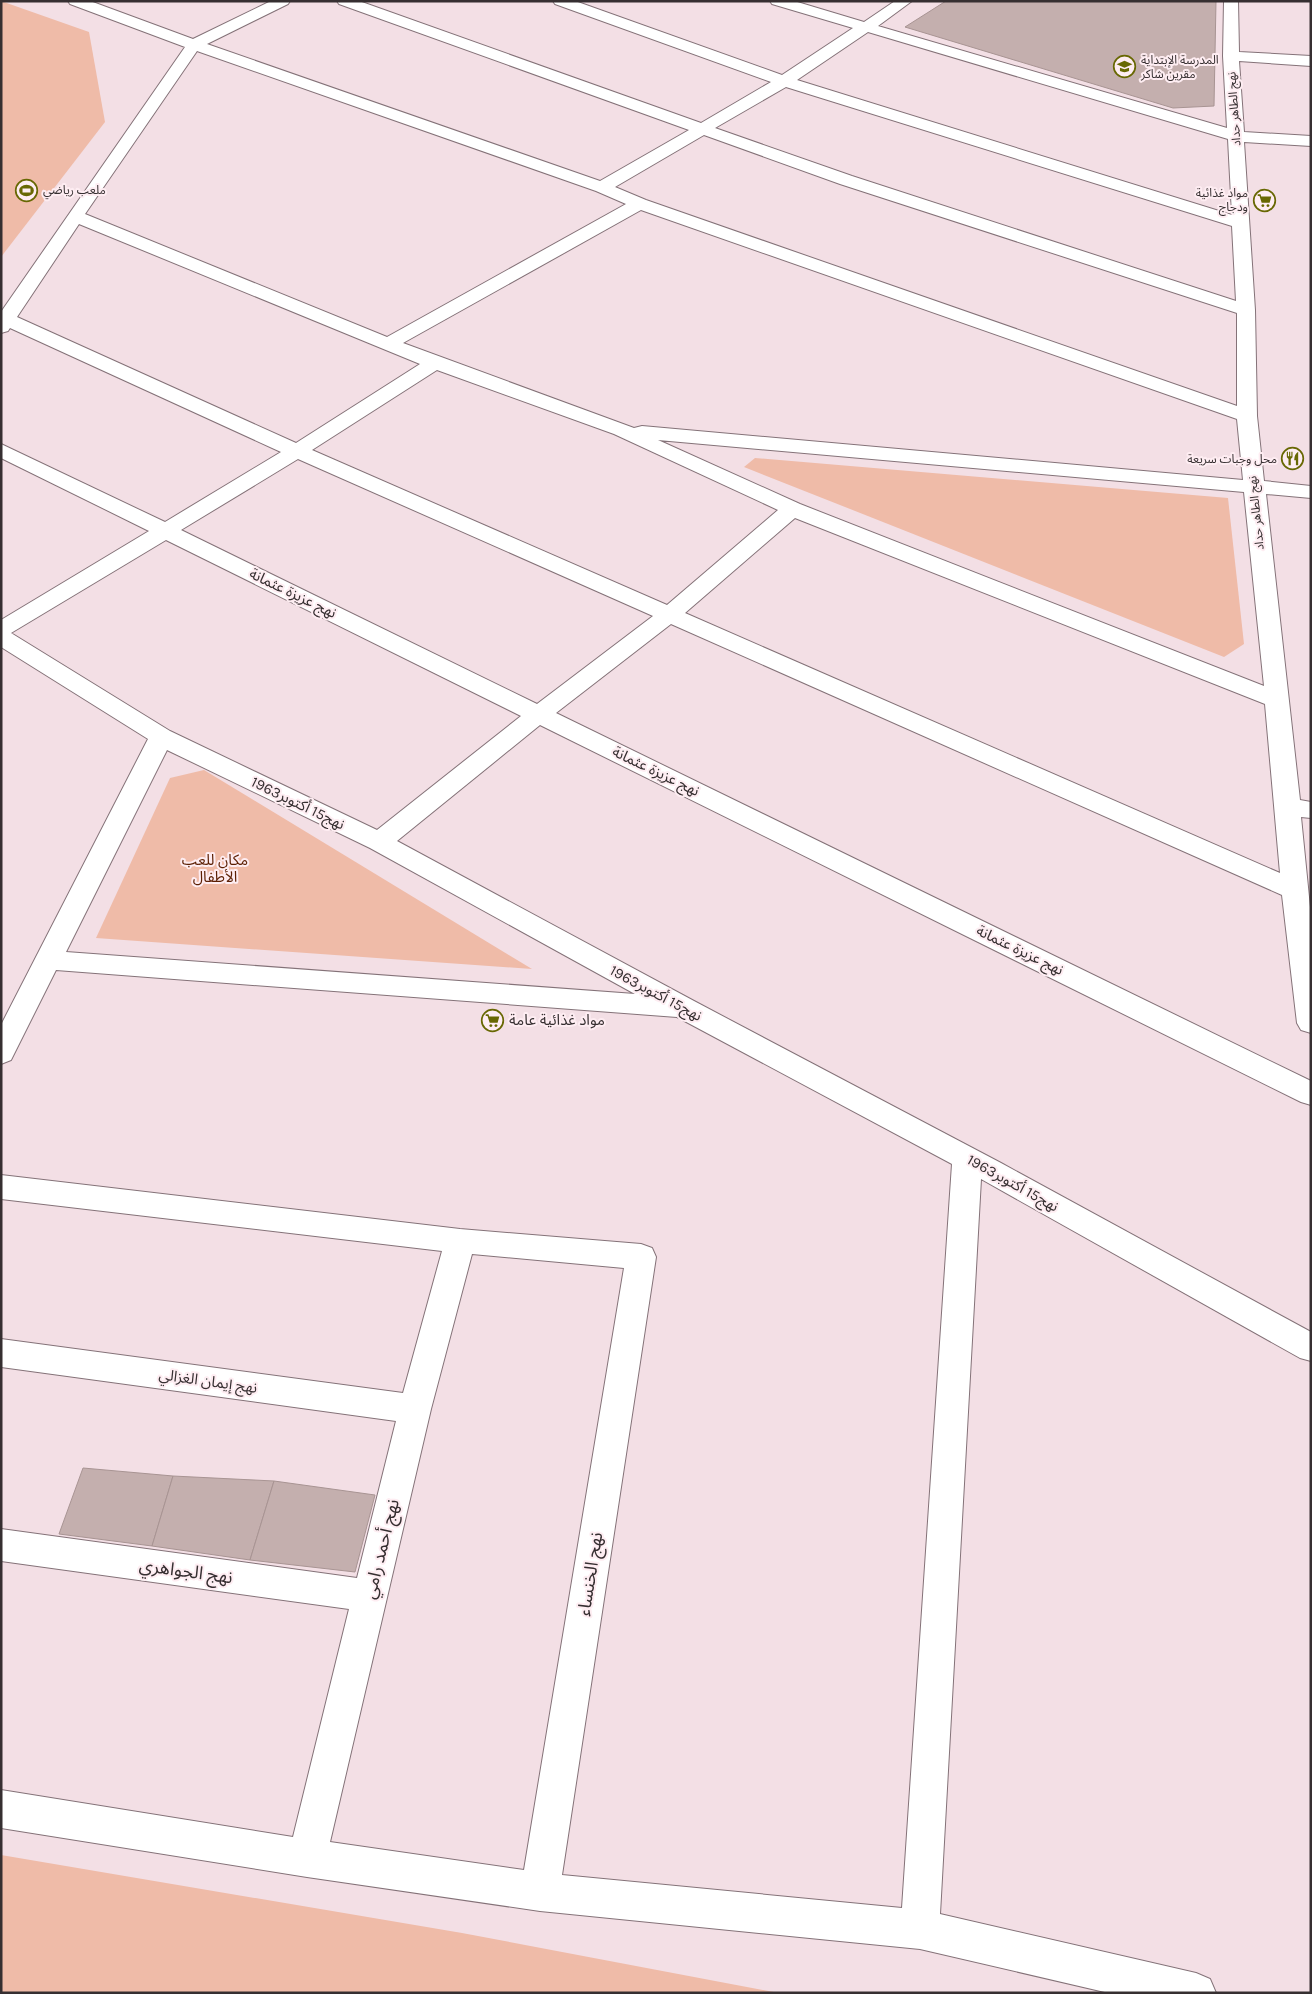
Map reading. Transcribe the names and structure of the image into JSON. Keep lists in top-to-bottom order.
{
  "streets": {
    "street": [
      "نهج الطاهر حداد",
      "نهج عزيزة عثمانة",
      "نهج15 أكتوبر1963",
      "نهج إيمان الغزالي",
      "نهج أحمد رامي",
      "نهج الجواهري",
      "نهج الخنساء"
    ]
  },
  "crossings": [
    ["نهج إيمان الغزالي", "نهج أحمد رامي"],
    ["نهج أحمد رامي", "نهج الجواهري"],
    ["نهج أحمد رامي", "نهج الخنساء"]
  ],
  "parks": ["مكان للعب الأطفال"],
  "places": {
    "school or university": ["المدرسة الإبتداية مقرين شاكر"],
    "sports": ["ملعب رياضي"],
    "supermarket": ["مواد غذائية ودجاج", "مواد غذائية عامة"],
    "restaurant": ["محل وجبات سريعة"]
  }
}
